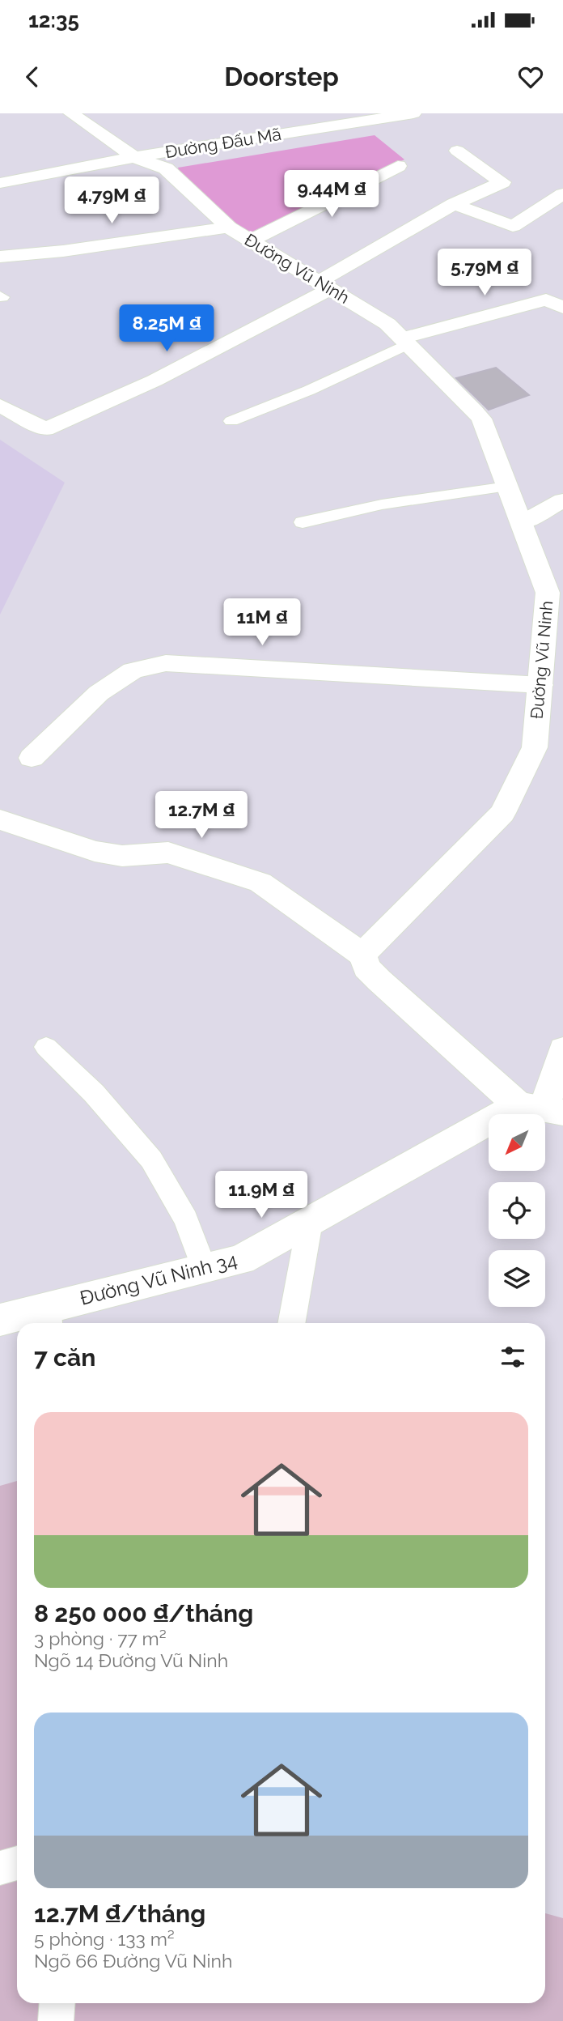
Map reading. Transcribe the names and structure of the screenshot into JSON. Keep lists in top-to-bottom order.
{
  "streets": {
    "street": ["Đường Đấu Mã", "Đường Vũ Ninh", "Đường Vũ Ninh 34"]
  },
  "crossings": [
    ["Đường Đấu Mã", "Đường Vũ Ninh"]
  ],
  "north": "bottom left",
  "page": {
    "status": "12:35",
    "header": "Doorstep",
    "price": [
      "9.44M ₫",
      "4.79M ₫",
      "5.79M ₫",
      "8.25M ₫",
      "11M ₫",
      "12.7M ₫",
      "11.9M ₫"
    ],
    "heading": "7 căn",
    "list": [
      {
        "name": "8 250 000 ₫/tháng",
        "note": "3 phòng · 77 m² · Ngõ 14 Đường Vũ Ninh"
      },
      {
        "name": "12.7M ₫/tháng",
        "note": "5 phòng · 133 m² · Ngõ 66 Đường Vũ Ninh"
      }
    ]
  }
}
